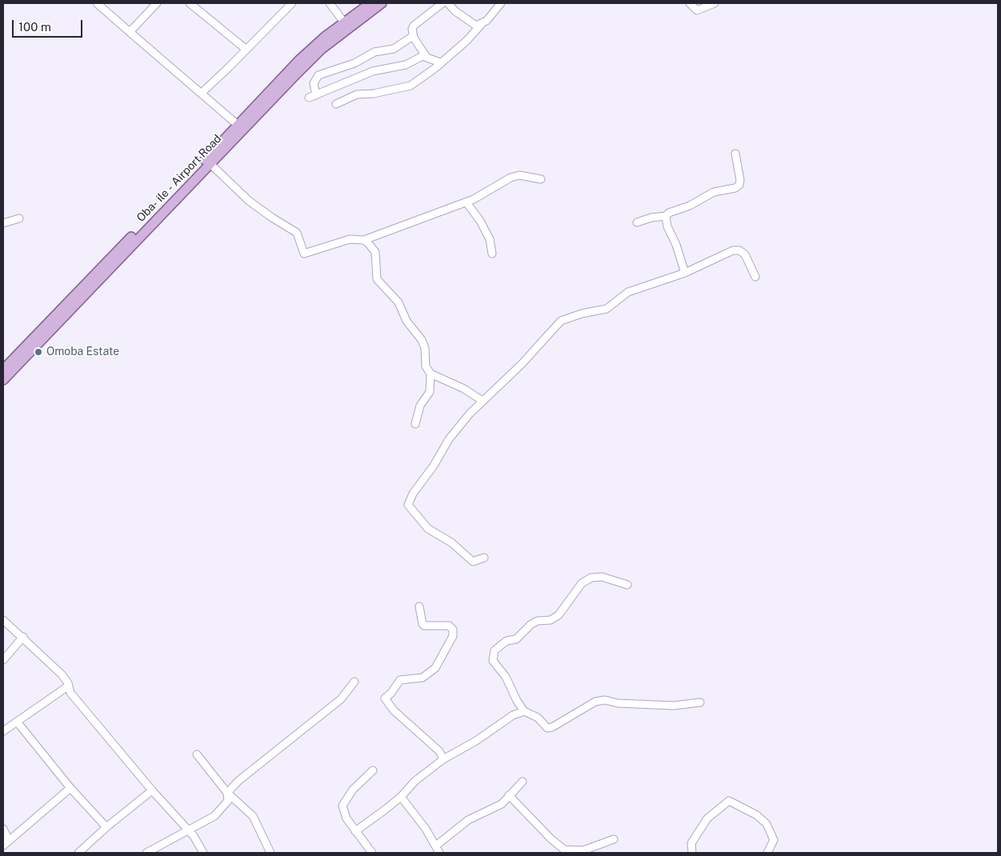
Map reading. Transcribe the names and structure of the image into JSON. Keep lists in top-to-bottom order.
{
  "streets": {
    "main road": ["Oba- ile - Airport Road"]
  },
  "places": ["Omoba Estate"],
  "scale_bar": "100 m"
}
